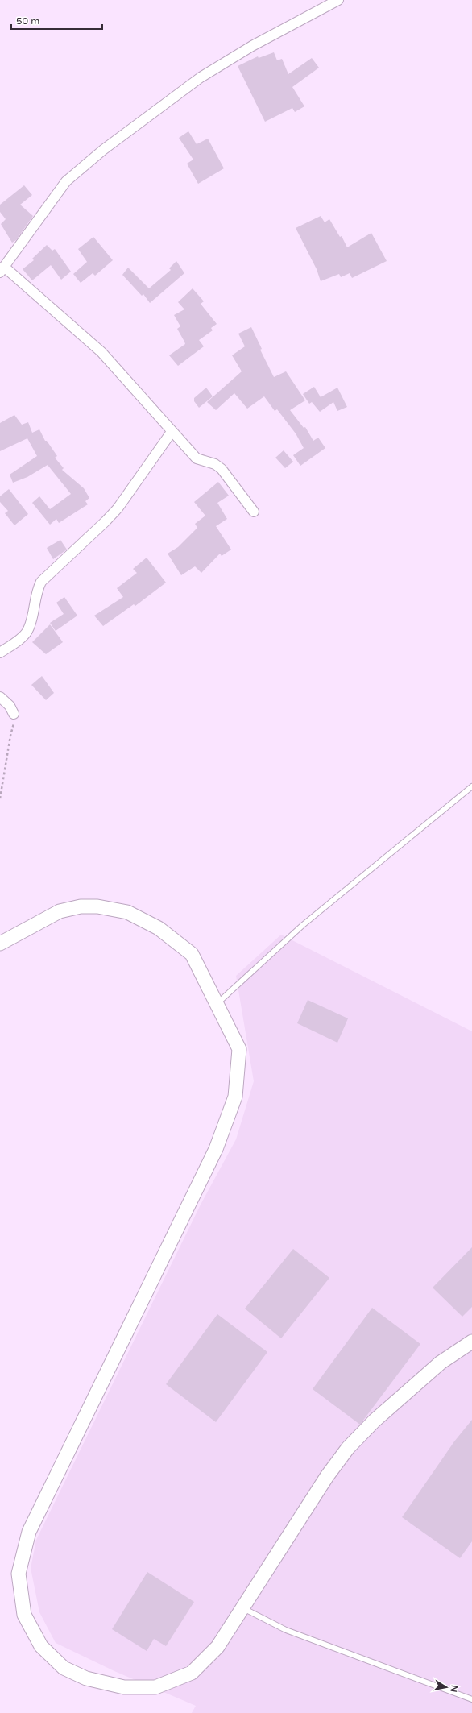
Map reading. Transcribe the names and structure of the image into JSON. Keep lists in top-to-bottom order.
{
  "scale_bar": "50 m",
  "north": "right"
}
